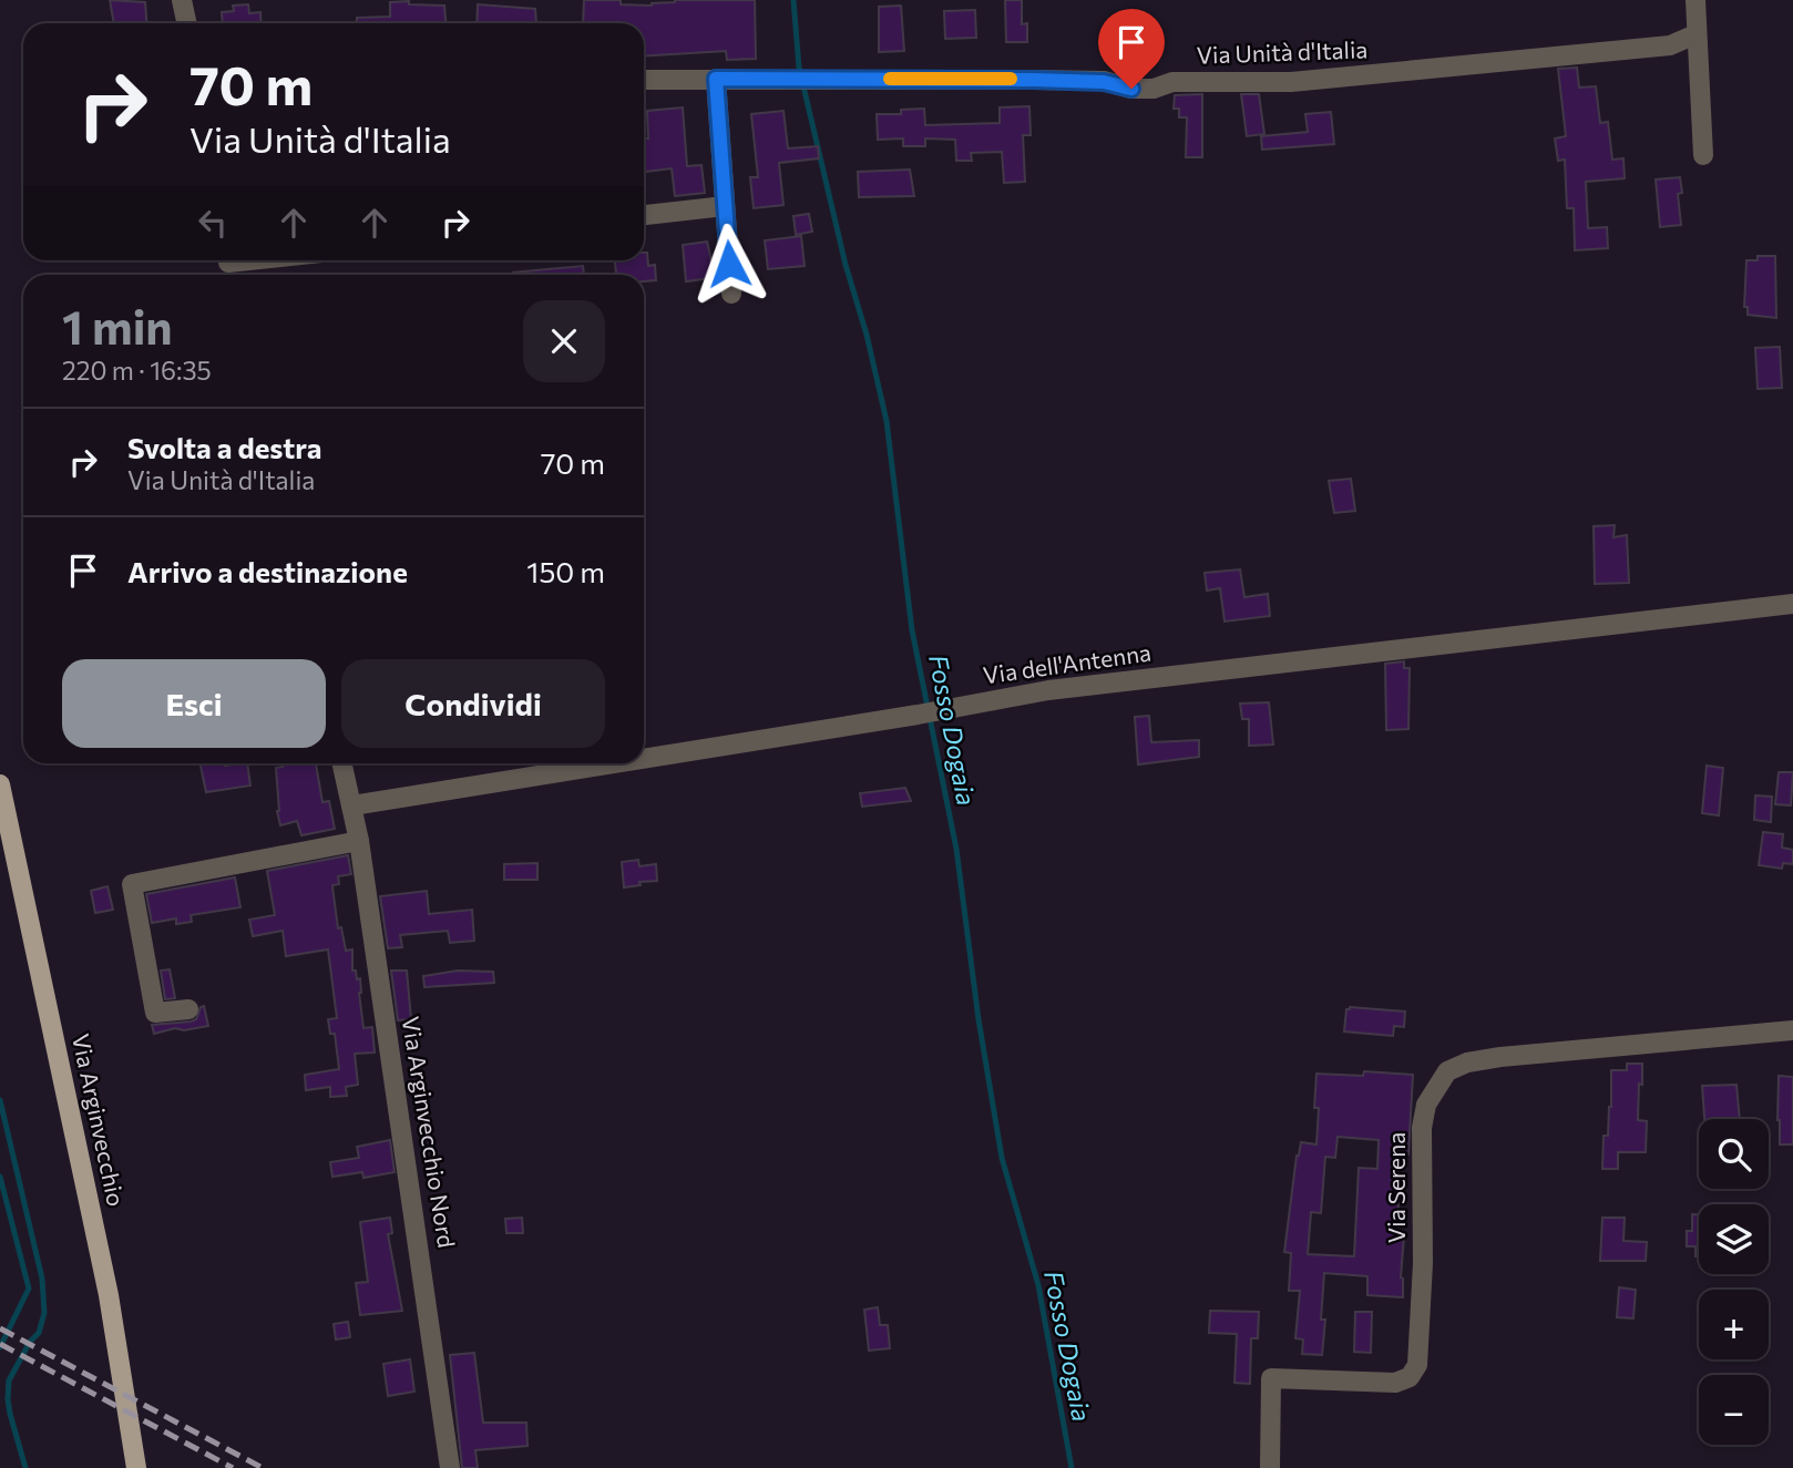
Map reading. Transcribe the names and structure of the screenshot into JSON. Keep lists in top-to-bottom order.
{
  "streets": {
    "main road": ["Via Arginvecchio"],
    "street": [
      "Via Unità d'Italia",
      "Via dell'Antenna",
      "Via Arginvecchio Nord",
      "Via Serena"
    ]
  },
  "crossings": [
    ["Via dell'Antenna", "Via Arginvecchio Nord"]
  ],
  "water": ["Fosso Dogaia"],
  "page": {
    "turn": ["70 m", "Via Unità d'Italia"],
    "heading": ["1 min", "220 m · 16:35"],
    "list": [
      {
        "name": "Svolta a destra",
        "note": "Via Unità d'Italia",
        "value": "70 m"
      },
      {
        "name": "Arrivo a destinazione",
        "value": "150 m"
      }
    ],
    "buttons": ["Esci", "Condividi"],
    "map_buttons": ["+", "−"]
  }
}
